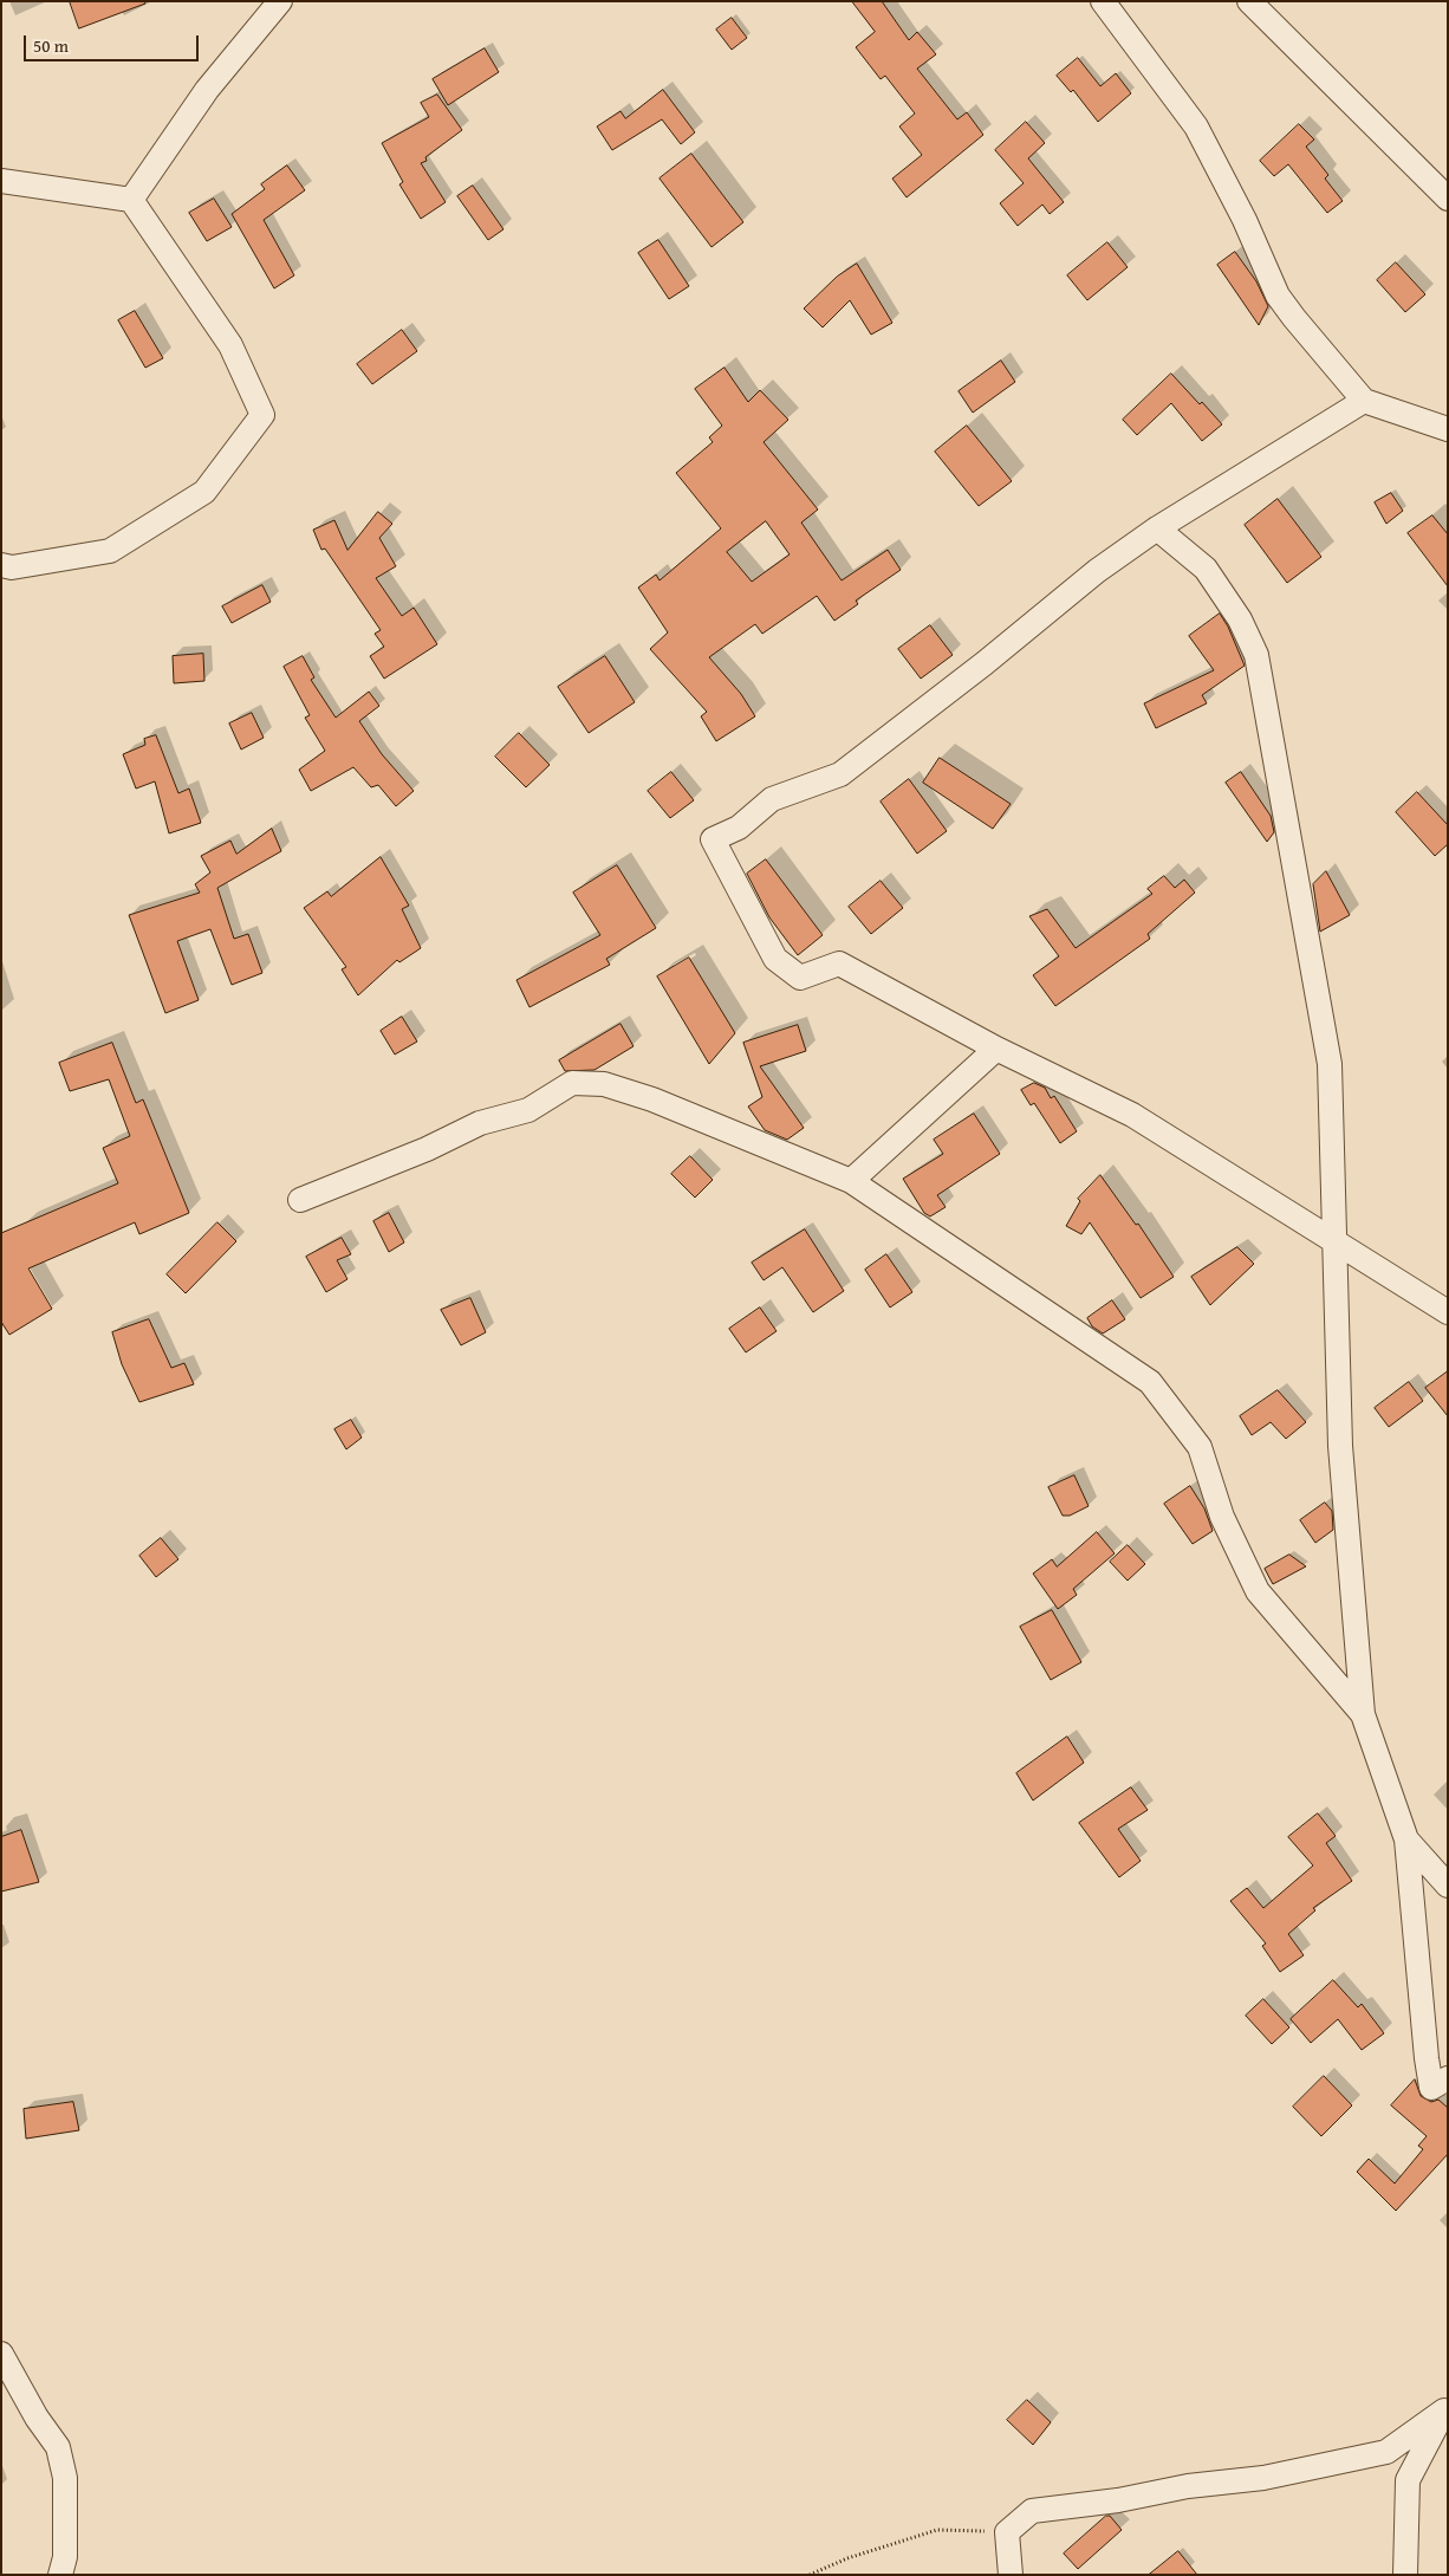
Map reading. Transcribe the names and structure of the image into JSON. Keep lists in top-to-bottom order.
{
  "scale_bar": "50 m"
}
